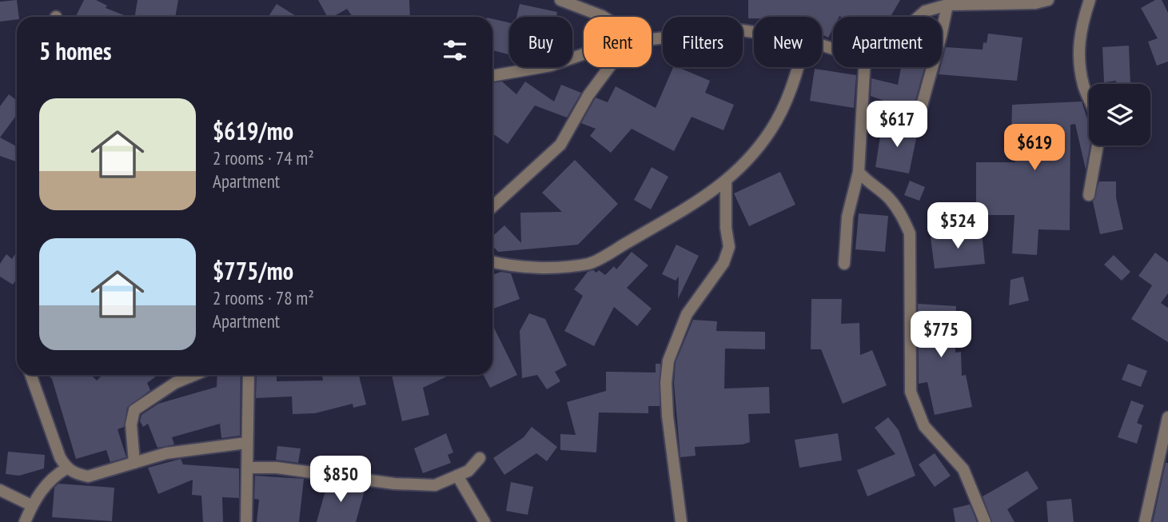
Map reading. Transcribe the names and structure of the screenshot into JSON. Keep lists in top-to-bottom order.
{
  "page": {
    "chip": [
      "Buy",
      "Rent",
      "Filters",
      "New",
      "Apartment"
    ],
    "heading": "5 homes",
    "list": [
      {
        "name": "$619/mo",
        "note": "2 rooms · 74 m² · Apartment"
      },
      {
        "name": "$775/mo",
        "note": "2 rooms · 78 m² · Apartment"
      }
    ],
    "price": [
      "$617",
      "$619",
      "$524",
      "$775",
      "$850"
    ]
  }
}
